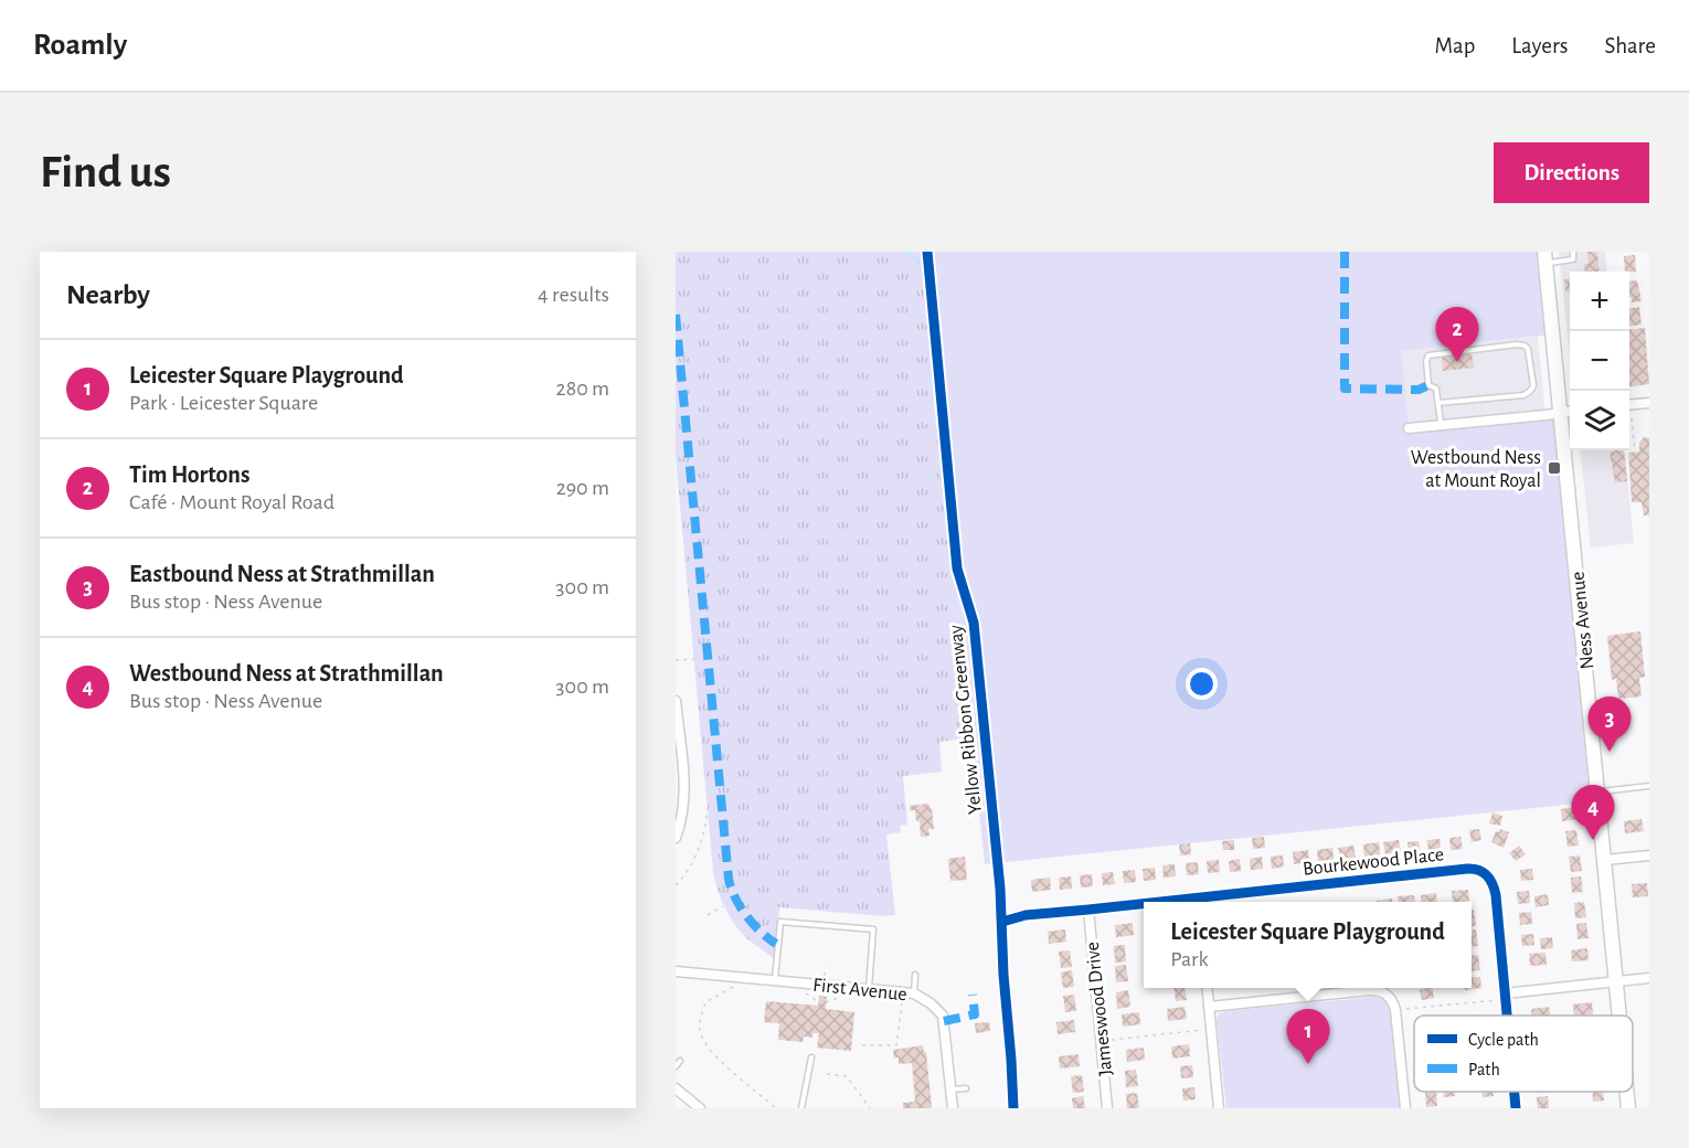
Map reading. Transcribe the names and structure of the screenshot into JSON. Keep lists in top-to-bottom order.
{
  "streets": {
    "main road": ["Ness Avenue"],
    "street": ["Bourkewood Place", "First Avenue", "Jameswood Drive"],
    "cycle path": ["Yellow Ribbon Greenway"]
  },
  "crossings": [
    ["Bourkewood Place", "Jameswood Drive"]
  ],
  "places": {
    "transit": ["Westbound Ness at Mount Royal"]
  },
  "legend": ["Cycle path", "Path"],
  "page": {
    "header": "Roamly",
    "nav": ["Map", "Layers", "Share"],
    "buttons": "Directions",
    "title": "Find us",
    "heading": ["Nearby", "4 results"],
    "map_buttons": ["+", "−"],
    "pins": [
      "2",
      "3",
      "4",
      "1"
    ],
    "list": [
      {
        "mark": "1",
        "name": "Leicester Square Playground",
        "note": "Park · Leicester Square",
        "value": "280 m"
      },
      {
        "mark": "2",
        "name": "Tim Hortons",
        "note": "Café · Mount Royal Road",
        "value": "290 m"
      },
      {
        "mark": "3",
        "name": "Eastbound Ness at Strathmillan",
        "note": "Bus stop · Ness Avenue",
        "value": "300 m"
      },
      {
        "mark": "4",
        "name": "Westbound Ness at Strathmillan",
        "note": "Bus stop · Ness Avenue",
        "value": "300 m"
      }
    ],
    "popup": ["Leicester Square Playground", "Park"]
  }
}
